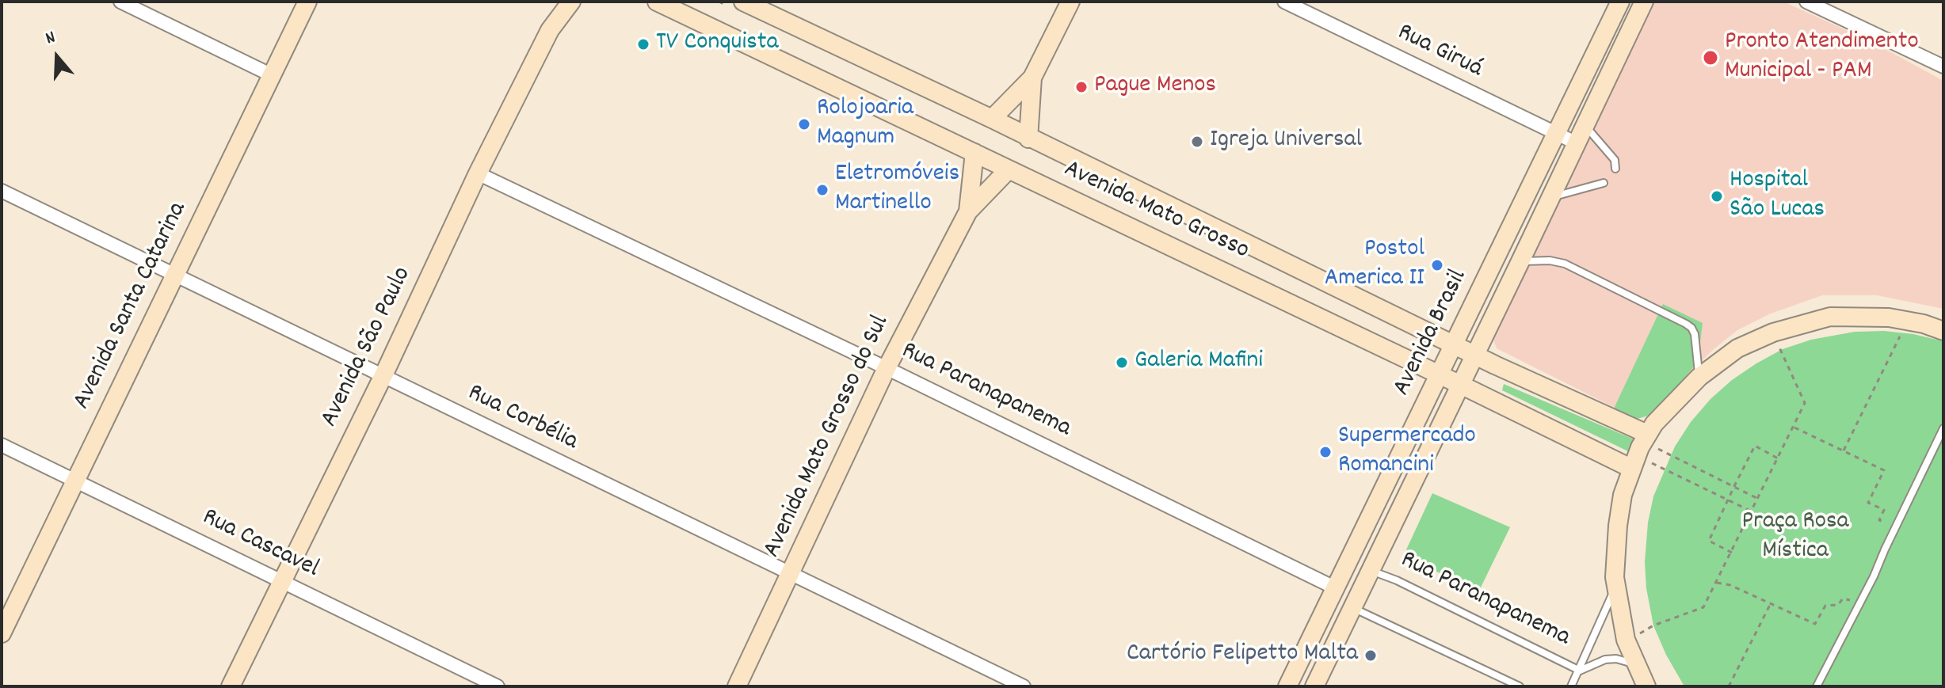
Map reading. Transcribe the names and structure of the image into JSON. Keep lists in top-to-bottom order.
{
  "streets": {
    "main road": [
      "Avenida Mato Grosso",
      "Avenida Santa Catarina",
      "Avenida Brasil",
      "Avenida São Paulo",
      "Avenida Mato Grosso do Sul"
    ],
    "street": [
      "Rua Giruá",
      "Rua Paranapanema",
      "Rua Corbélia",
      "Rua Cascavel"
    ]
  },
  "crossings": [
    ["Rua Giruá", "Avenida Brasil"],
    ["Avenida Mato Grosso", "Avenida Brasil"],
    ["Avenida Santa Catarina", "Rua Corbélia"],
    ["Avenida Santa Catarina", "Rua Cascavel"],
    ["Avenida Brasil", "Rua Paranapanema"],
    ["Avenida São Paulo", "Rua Paranapanema"],
    ["Avenida São Paulo", "Rua Corbélia"],
    ["Avenida São Paulo", "Rua Cascavel"],
    ["Rua Paranapanema", "Avenida Mato Grosso do Sul"],
    ["Rua Corbélia", "Avenida Mato Grosso do Sul"]
  ],
  "parks": ["Praça Rosa Mística"],
  "places": [
    "TV Conquista",
    "Pronto Atendimento Municipal - PAM",
    "Pague Menos",
    "Rolojoaria Magnum",
    "Igreja Universal",
    "Eletromóveis Martinello",
    "Hospital São Lucas",
    "Postol America II",
    "Galeria Mafini",
    "Supermercado Romancini",
    "Cartório Felipetto Malta"
  ],
  "north": "top"
}
